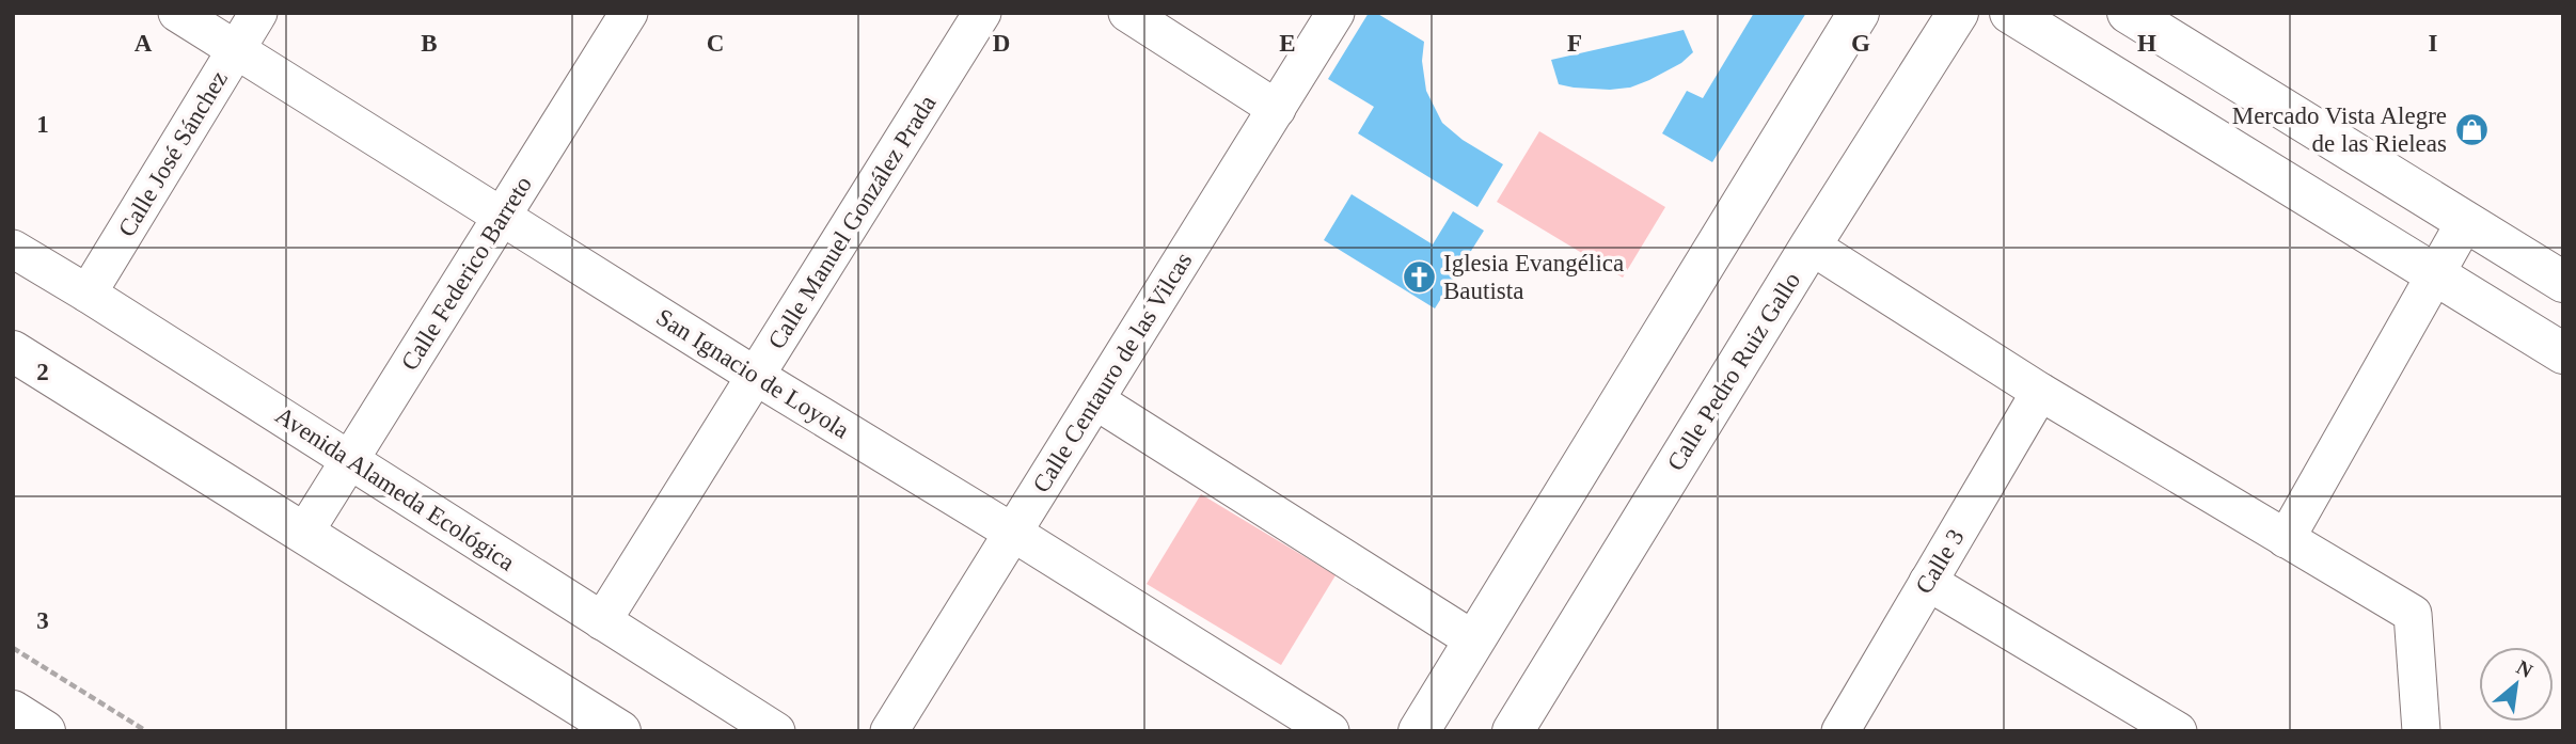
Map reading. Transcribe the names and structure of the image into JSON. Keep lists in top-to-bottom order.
{
  "streets": {
    "street": [
      "Calle José Sánchez",
      "Calle Manuel González Prada",
      "Calle Federico Barreto",
      "Calle Pedro Ruiz Gallo",
      "Calle Centauro de las Vilcas",
      "San Ignacio de Loyola",
      "Avenida Alameda Ecológica",
      "Calle 3"
    ]
  },
  "crossings": [
    ["Calle José Sánchez", "San Ignacio de Loyola"],
    ["Calle José Sánchez", "Avenida Alameda Ecológica"],
    ["Calle Manuel González Prada", "San Ignacio de Loyola"],
    ["Calle Manuel González Prada", "Avenida Alameda Ecológica"],
    ["Calle Federico Barreto", "San Ignacio de Loyola"],
    ["Calle Federico Barreto", "Avenida Alameda Ecológica"],
    ["Calle Centauro de las Vilcas", "San Ignacio de Loyola"]
  ],
  "places": {
    "shop": ["Mercado Vista Alegre de las Rieleas"],
    "church": ["Iglesia Evangélica Bautista"]
  },
  "north": "top right",
  "grid": {
    "columns": [
      "A",
      "B",
      "C",
      "D",
      "E",
      "F",
      "G",
      "H",
      "I"
    ],
    "rows": ["1", "2", "3"]
  }
}
